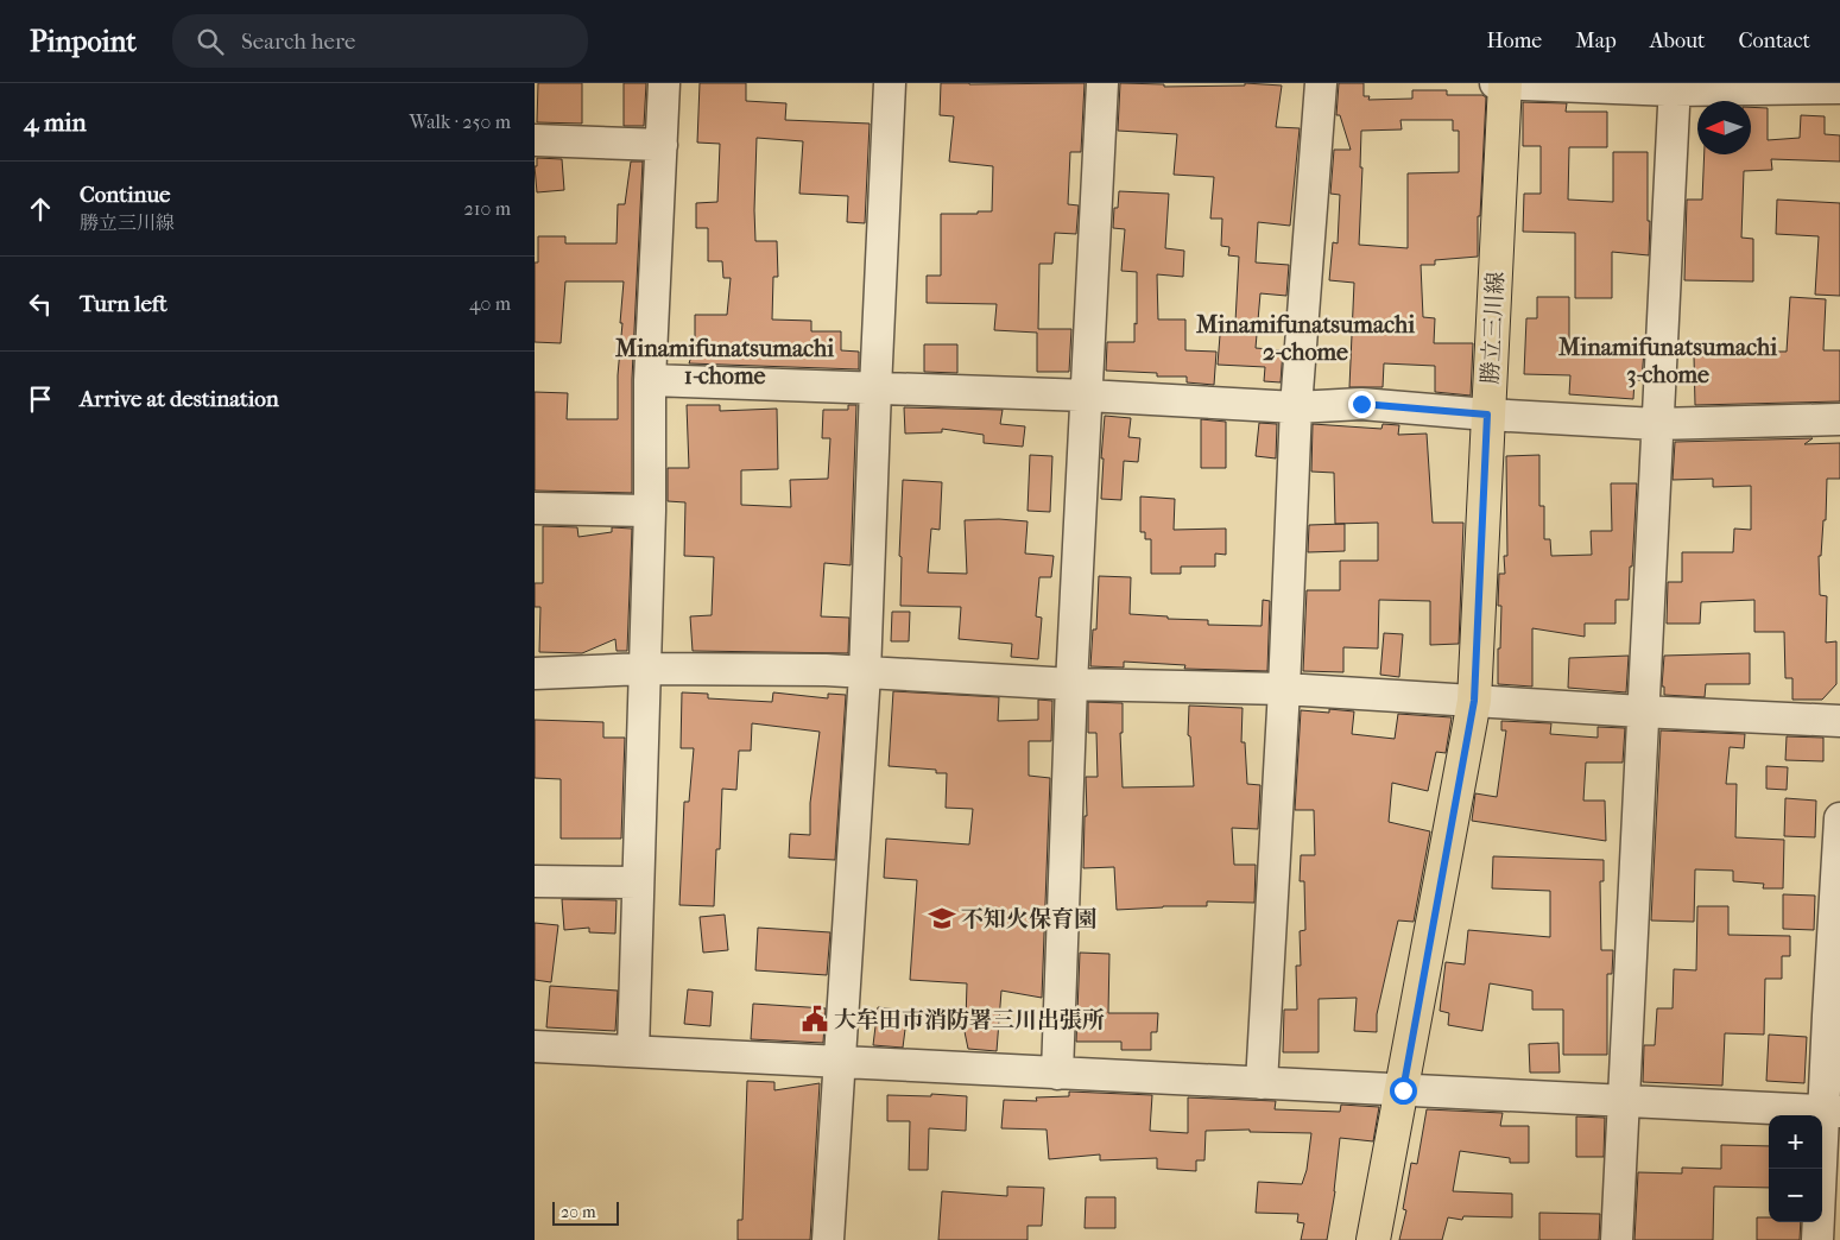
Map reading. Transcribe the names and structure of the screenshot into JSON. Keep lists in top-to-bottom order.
{
  "streets": {
    "main road": ["勝立三川線"]
  },
  "districts": ["Minamifunatsumachi 2-chome", "Minamifunatsumachi 3-chome", "Minamifunatsumachi 1-chome"],
  "places": {
    "school or university": ["不知火保育園"],
    "public building": ["大牟田市消防署三川出張所"]
  },
  "scale_bar": "20 m",
  "north": "left",
  "page": {
    "header": "Pinpoint",
    "search": "Search here",
    "nav": [
      "Home",
      "Map",
      "About",
      "Contact"
    ],
    "heading": ["4 min", "Walk · 250 m"],
    "list": [
      ["Continue", "勝立三川線", "210 m"],
      ["Turn left", "40 m"],
      "Arrive at destination"
    ],
    "map_buttons": ["+", "−"],
    "scale": "20 m"
  }
}
